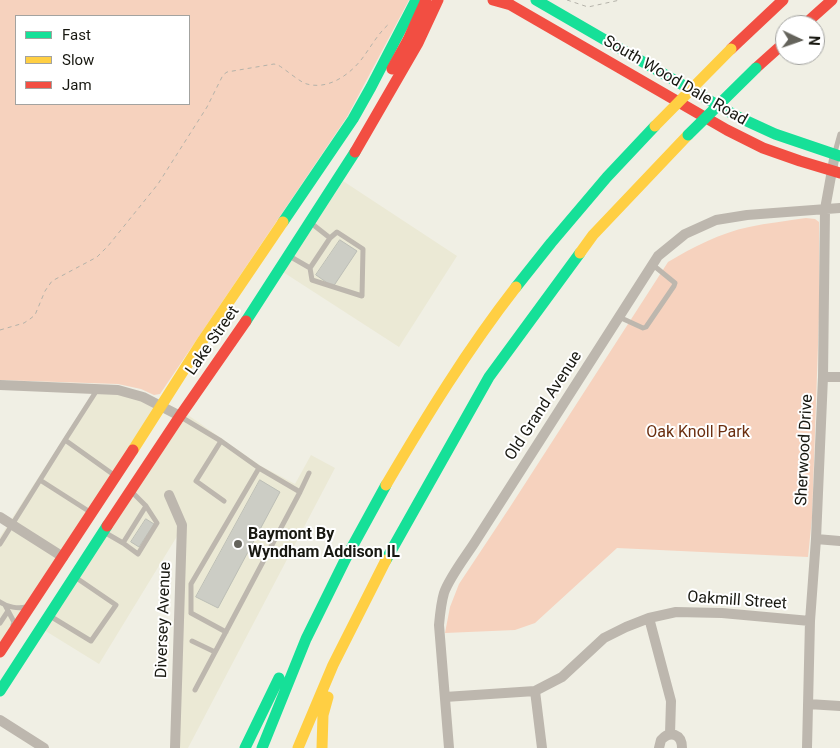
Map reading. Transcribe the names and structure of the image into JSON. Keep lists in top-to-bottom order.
{
  "streets": {
    "main road": ["South Wood Dale Road", "Lake Street"],
    "street": [
      "Old Grand Avenue",
      "Sherwood Drive",
      "Oakmill Street",
      "Diversey Avenue"
    ]
  },
  "crossings": [
    ["South Wood Dale Road", "Sherwood Drive"],
    ["Old Grand Avenue", "Sherwood Drive"],
    ["Old Grand Avenue", "Oakmill Street"],
    ["Sherwood Drive", "Oakmill Street"]
  ],
  "parks": ["Oak Knoll Park"],
  "places": ["Baymont By Wyndham Addison IL"],
  "legend": ["Fast", "Slow", "Jam"],
  "north": "right"
}
